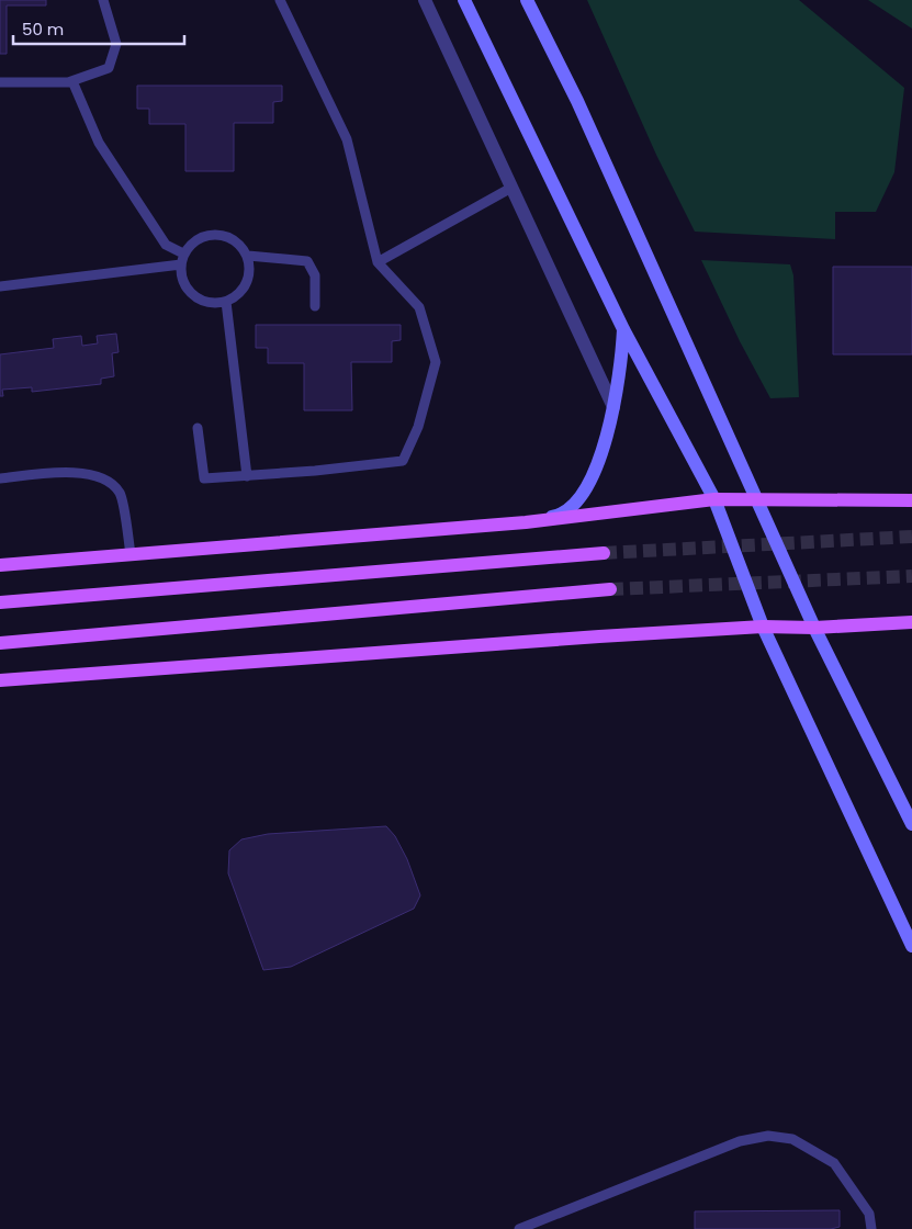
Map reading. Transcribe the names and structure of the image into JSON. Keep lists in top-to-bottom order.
{
  "scale_bar": "50 m"
}
